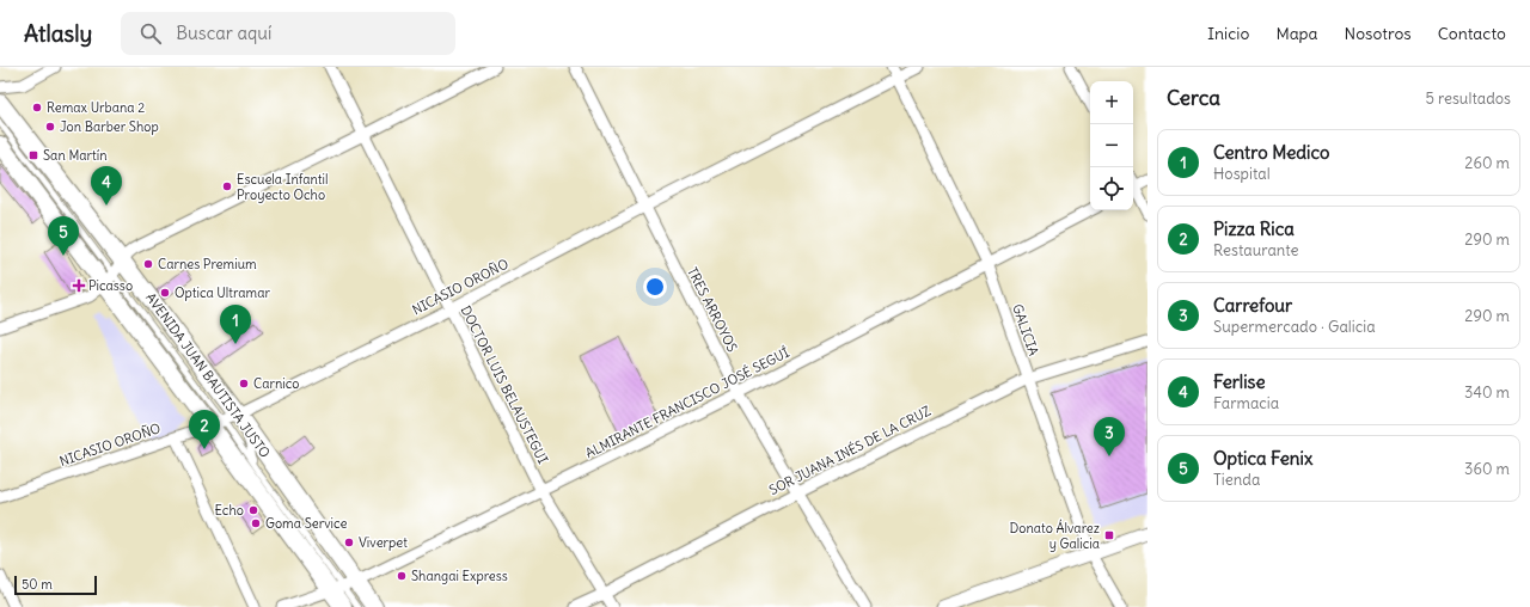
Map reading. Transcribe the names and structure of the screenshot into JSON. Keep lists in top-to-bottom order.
{
  "streets": {
    "main road": ["AVENIDA JUAN BAUTISTA JUSTO"],
    "street": [
      "NICASIO OROÑO",
      "TRES ARROYOS",
      "GALICIA",
      "DOCTOR LUIS BELAUSTEGUI",
      "ALMIRANTE FRANCISCO JOSÉ SEGUÍ",
      "SOR JUANA INÉS DE LA CRUZ"
    ]
  },
  "crossings": [
    ["NICASIO OROÑO", "TRES ARROYOS"],
    ["NICASIO OROÑO", "GALICIA"],
    ["NICASIO OROÑO", "AVENIDA JUAN BAUTISTA JUSTO"],
    ["NICASIO OROÑO", "DOCTOR LUIS BELAUSTEGUI"],
    ["TRES ARROYOS", "ALMIRANTE FRANCISCO JOSÉ SEGUÍ"],
    ["TRES ARROYOS", "SOR JUANA INÉS DE LA CRUZ"],
    ["GALICIA", "ALMIRANTE FRANCISCO JOSÉ SEGUÍ"],
    ["GALICIA", "SOR JUANA INÉS DE LA CRUZ"],
    ["AVENIDA JUAN BAUTISTA JUSTO", "ALMIRANTE FRANCISCO JOSÉ SEGUÍ"],
    ["DOCTOR LUIS BELAUSTEGUI", "ALMIRANTE FRANCISCO JOSÉ SEGUÍ"],
    ["DOCTOR LUIS BELAUSTEGUI", "SOR JUANA INÉS DE LA CRUZ"]
  ],
  "places": {
    "other": [
      "Remax Urbana 2",
      "Jon Barber Shop",
      "Escuela Infantil Proyecto Ocho",
      "Carnes Premium",
      "Optica Ultramar",
      "Carnico",
      "Echo",
      "Goma Service",
      "Viverpet",
      "Shangai Express"
    ],
    "transit": ["San Martín", "Donato Álvarez y Galicia"],
    "health": ["Picasso"]
  },
  "scale_bar": "50 m",
  "page": {
    "header": "Atlasly",
    "search": "Buscar aquí",
    "nav": [
      "Inicio",
      "Mapa",
      "Nosotros",
      "Contacto"
    ],
    "heading": ["Cerca", "5 resultados"],
    "map_buttons": ["+", "−"],
    "list": [
      {
        "mark": "1",
        "name": "Centro Medico",
        "note": "Hospital",
        "value": "260 m"
      },
      {
        "mark": "2",
        "name": "Pizza Rica",
        "note": "Restaurante",
        "value": "290 m"
      },
      {
        "mark": "3",
        "name": "Carrefour",
        "note": "Supermercado · Galicia",
        "value": "290 m"
      },
      {
        "mark": "4",
        "name": "Ferlise",
        "note": "Farmacia",
        "value": "340 m"
      },
      {
        "mark": "5",
        "name": "Optica Fenix",
        "note": "Tienda",
        "value": "360 m"
      }
    ],
    "pins": [
      "4",
      "5",
      "1",
      "2",
      "3"
    ],
    "scale": "50 m"
  }
}
